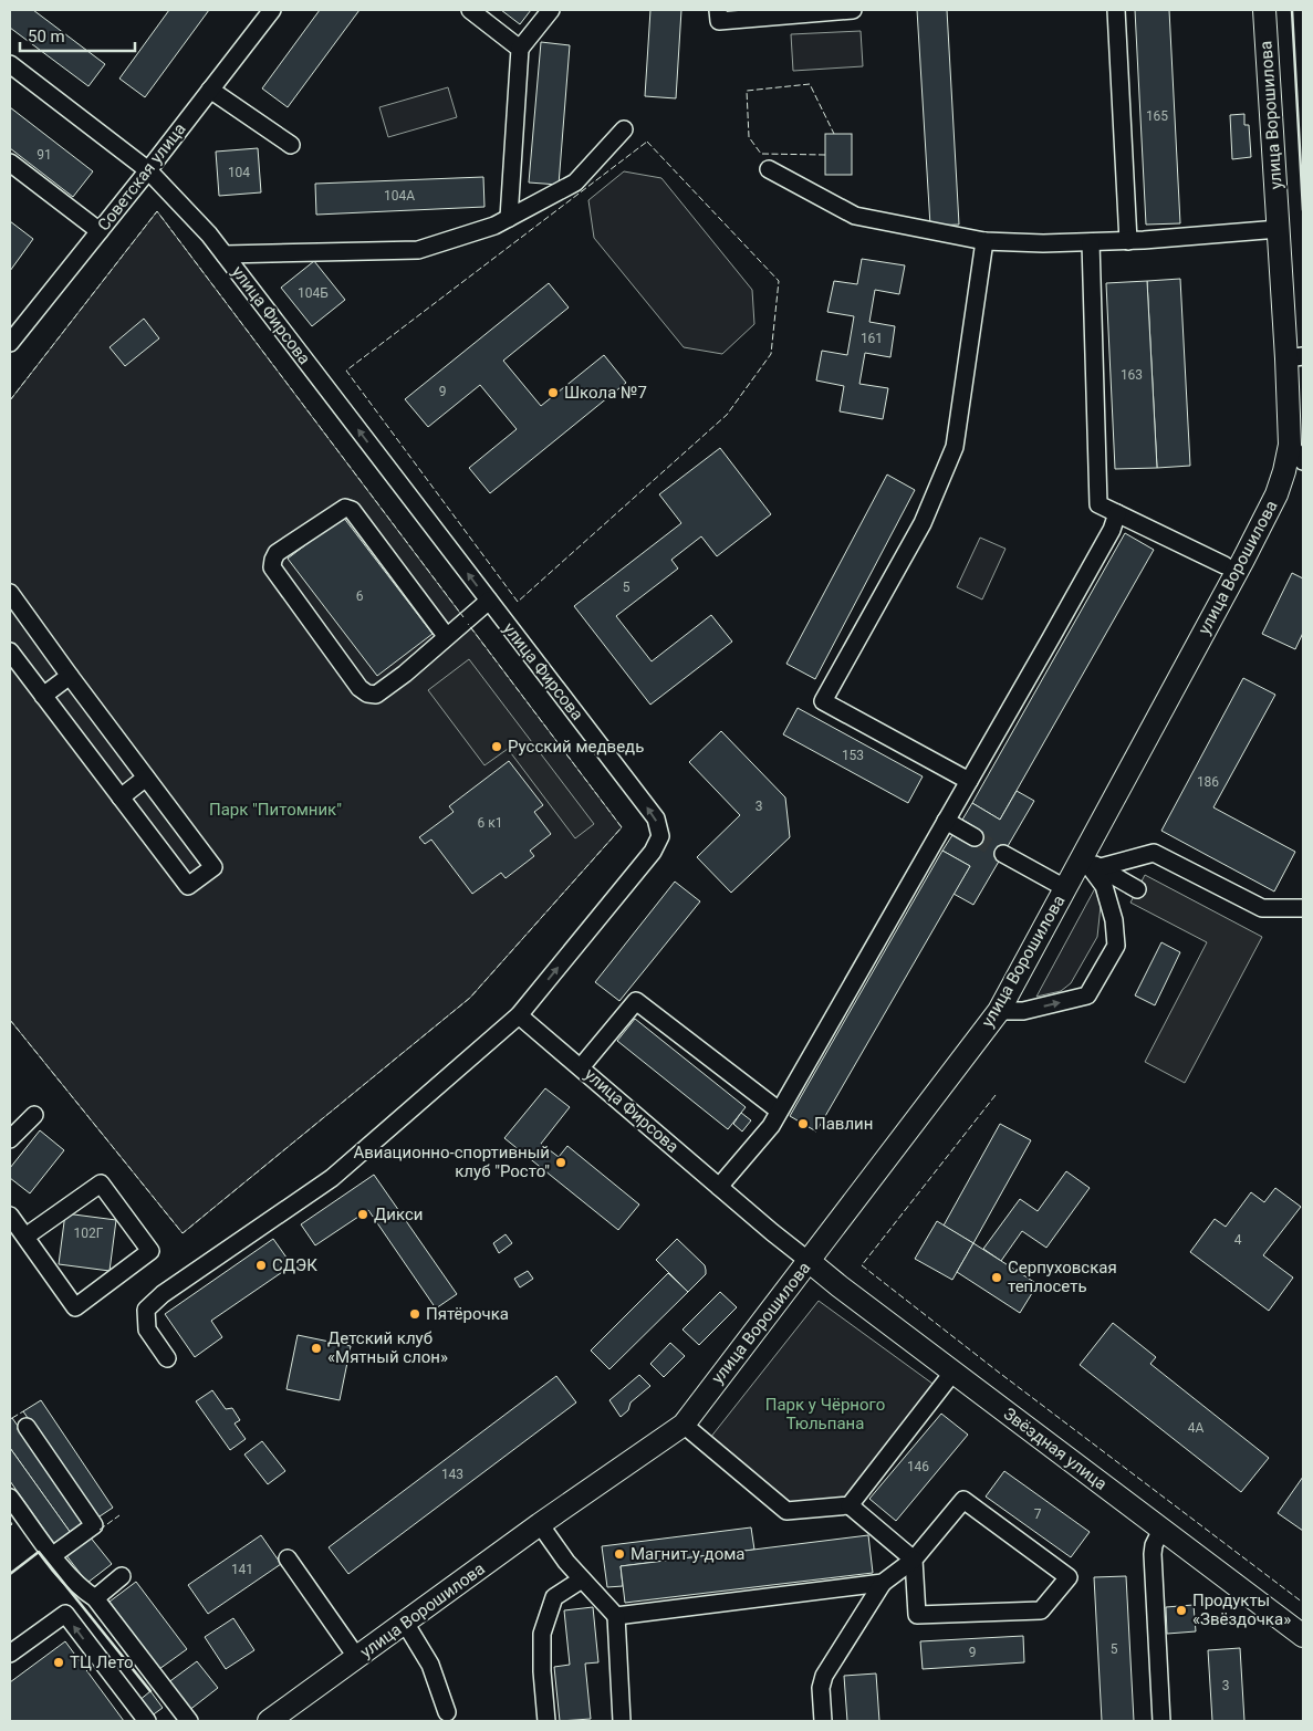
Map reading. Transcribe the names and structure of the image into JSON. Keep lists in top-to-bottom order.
{
  "streets": {
    "main road": ["улица Ворошилова", "Звёздная улица"],
    "street": ["Советская улица", "улица Фирсова"]
  },
  "crossings": [
    ["улица Ворошилова", "улица Фирсова"],
    ["улица Ворошилова", "Звёздная улица"],
    ["Советская улица", "улица Фирсова"],
    ["улица Фирсова", "Звёздная улица"]
  ],
  "one_way": ["улица Фирсова"],
  "parks": ["Парк \"Питомник\"", "Парк у Чёрного Тюльпана"],
  "places": [
    "Школа №7",
    "Русский медведь",
    "Павлин",
    "Авиационно-спортивный клуб \"Росто\"",
    "Дикси",
    "СДЭК",
    "Серпуховская теплосеть",
    "Пятёрочка",
    "Детский клуб «Мятный слон»",
    "Магнит у дома",
    "Продукты «Звёздочка»",
    "ТЦ Лето"
  ],
  "house_numbers": [
    "165",
    "91",
    "104",
    "104А",
    "104Б",
    "161",
    "163",
    "9",
    "5",
    "6",
    "153",
    "186",
    "3",
    "6 к1",
    "102Г",
    "4",
    "4А",
    "146",
    "143",
    "7",
    "141",
    "5",
    "9",
    "3"
  ],
  "scale_bar": "50 m"
}
